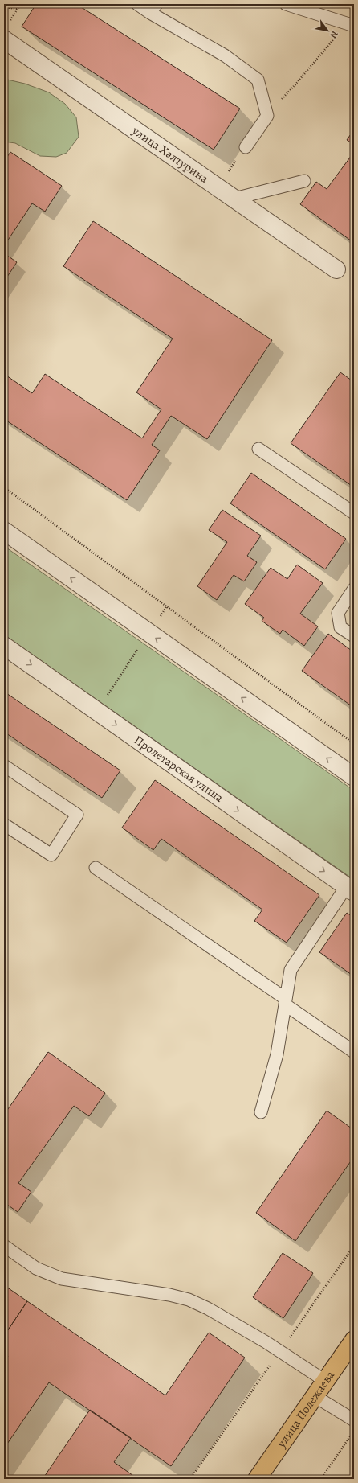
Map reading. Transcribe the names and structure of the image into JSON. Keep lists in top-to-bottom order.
{
  "streets": {
    "main road": ["улица Полежаева"],
    "street": ["улица Халтурина", "Пролетарская улица"]
  },
  "north": "bottom right"
}
